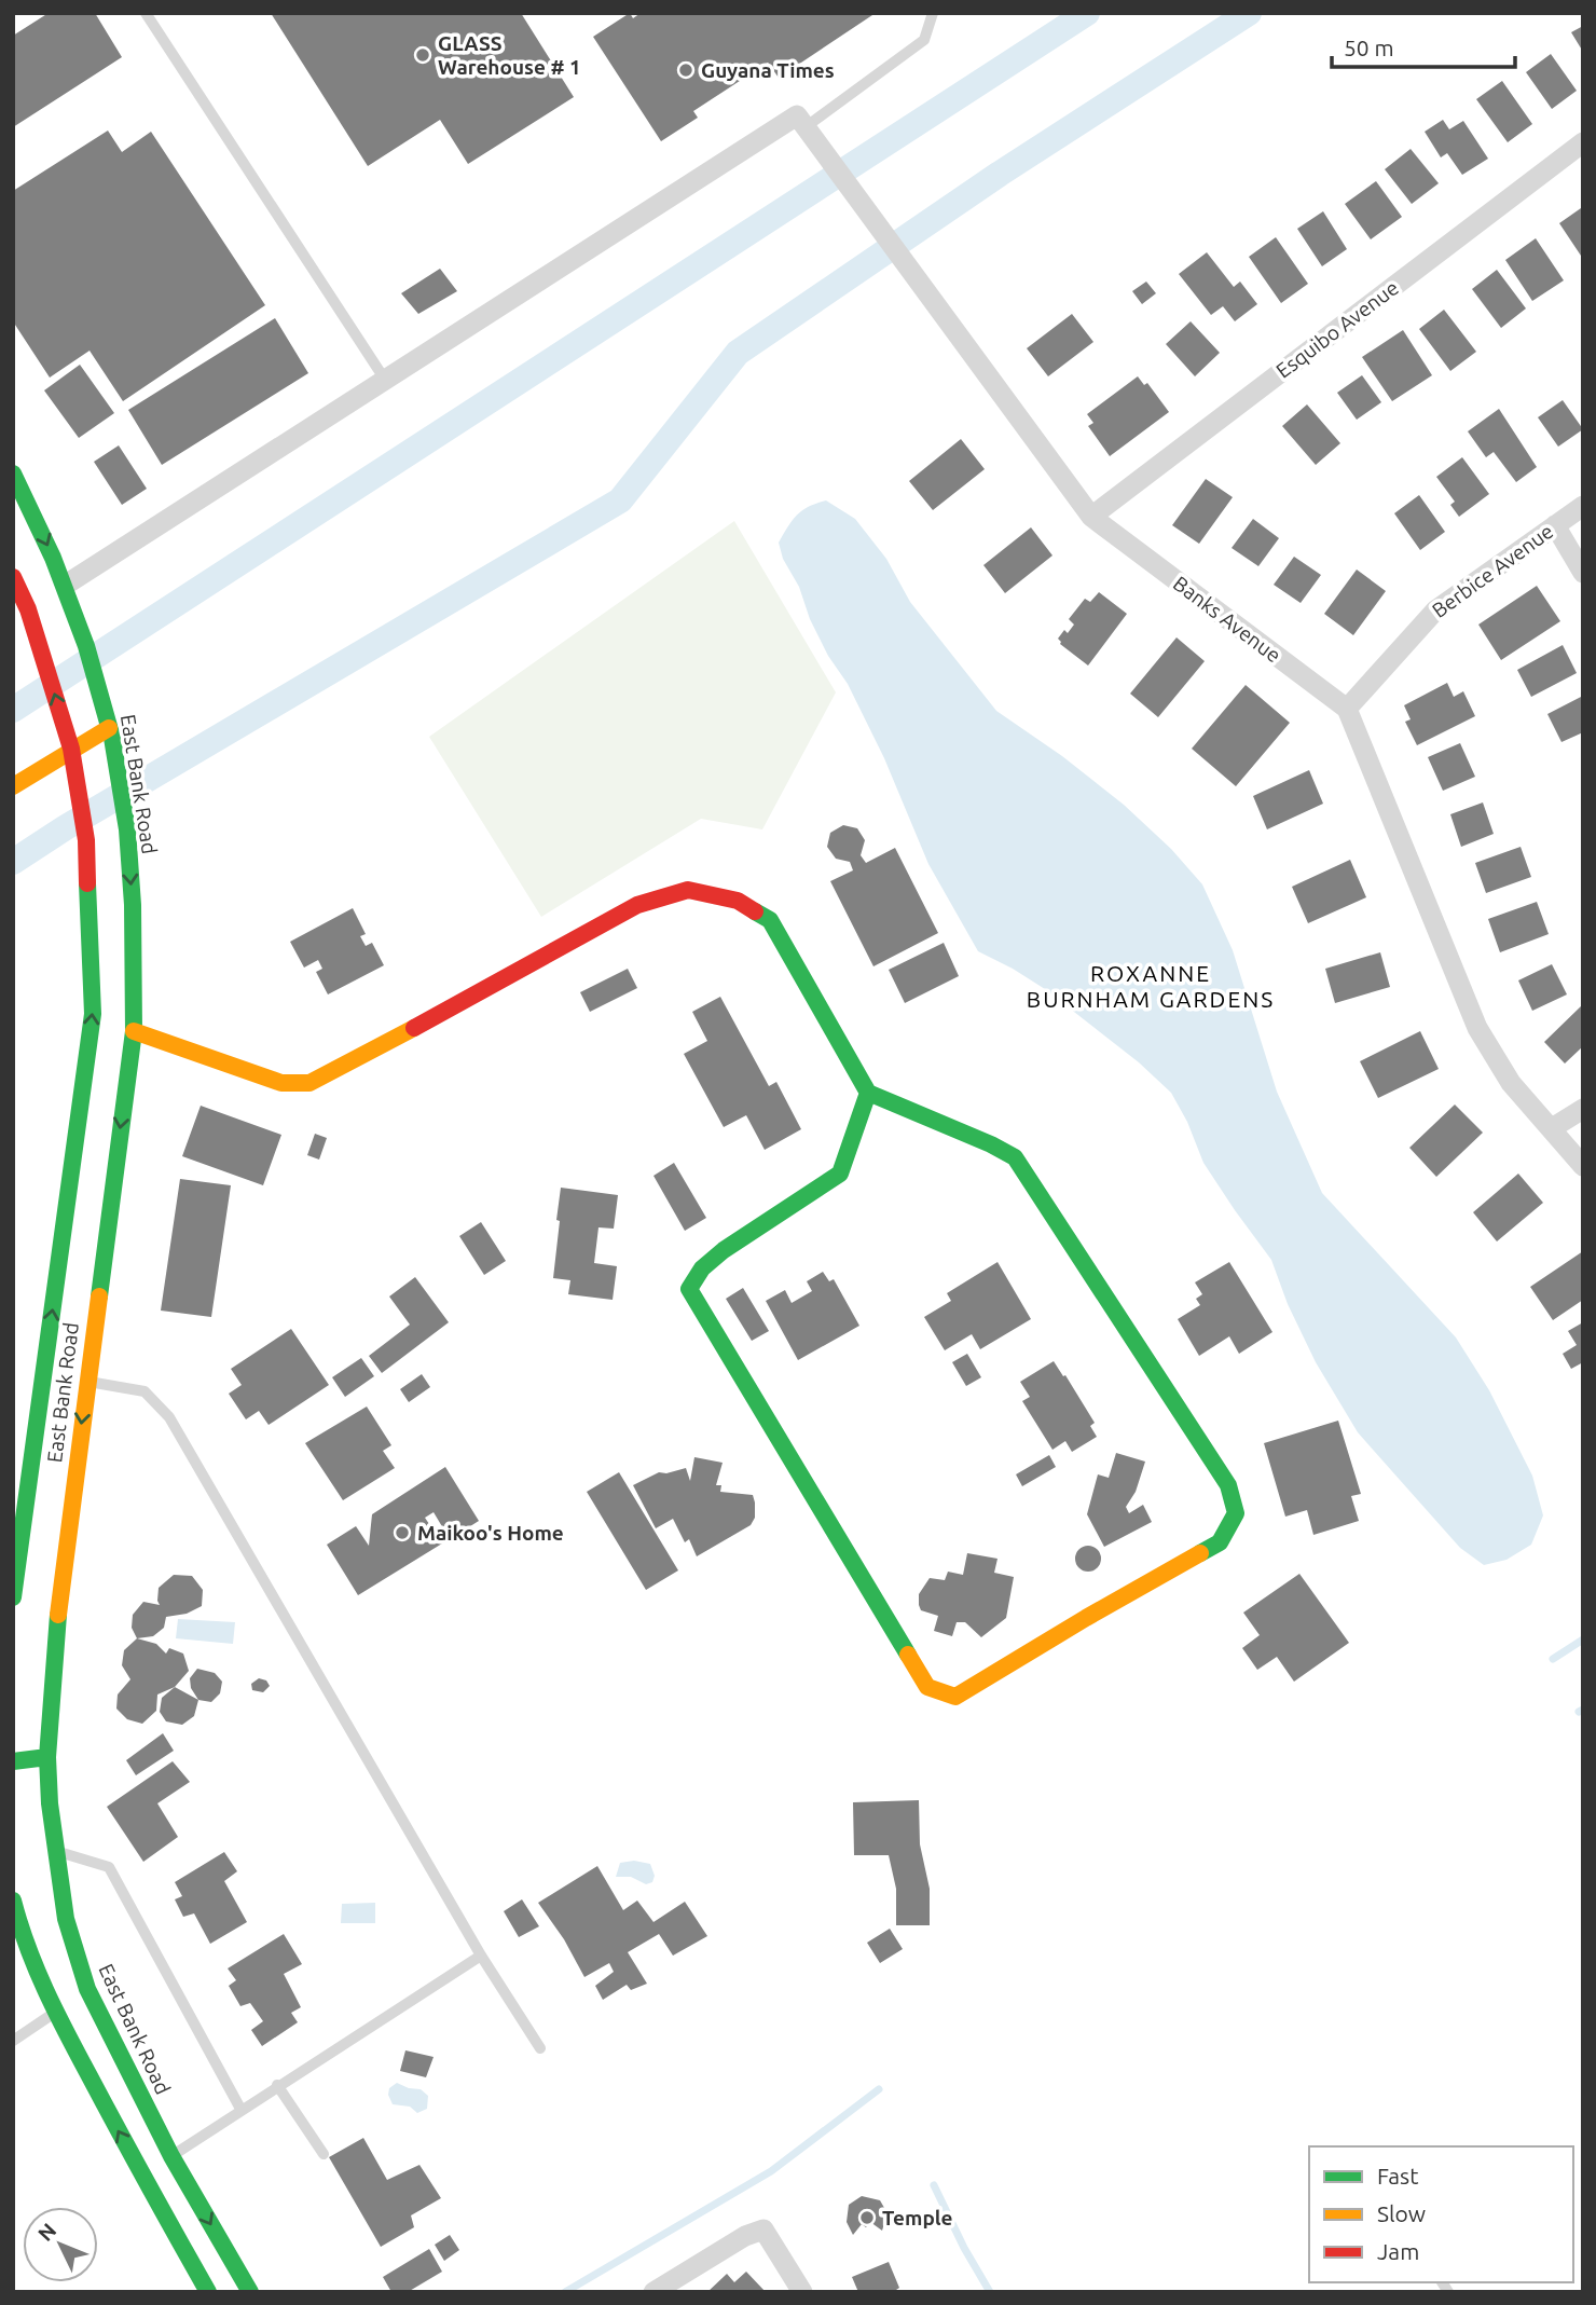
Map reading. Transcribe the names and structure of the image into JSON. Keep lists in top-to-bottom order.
{
  "streets": {
    "main road": ["East Bank Road"],
    "street": ["Esquibo Avenue", "Berbice Avenue", "Banks Avenue"]
  },
  "crossings": [
    ["Esquibo Avenue", "Banks Avenue"],
    ["Berbice Avenue", "Banks Avenue"]
  ],
  "districts": ["ROXANNE BURNHAM GARDENS"],
  "places": [
    "GLASS Warehouse # 1",
    "Guyana Times",
    "Maikoo's Home",
    "Temple"
  ],
  "legend": ["Fast", "Slow", "Jam"],
  "scale_bar": "50 m",
  "north": "top left"
}
